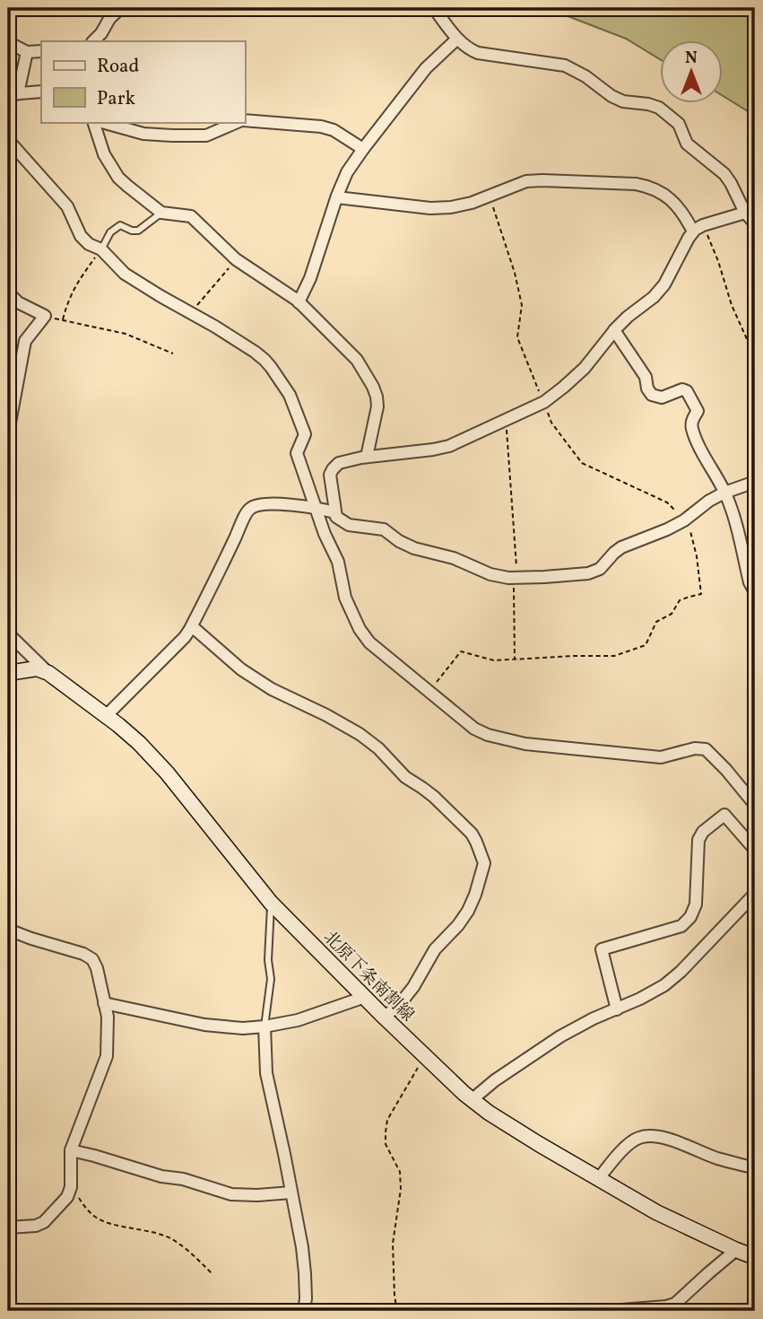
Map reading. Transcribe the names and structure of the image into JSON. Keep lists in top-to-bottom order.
{
  "streets": {
    "main road": ["北原下条南割線"]
  },
  "legend": ["Road", "Park"],
  "north": "top"
}
